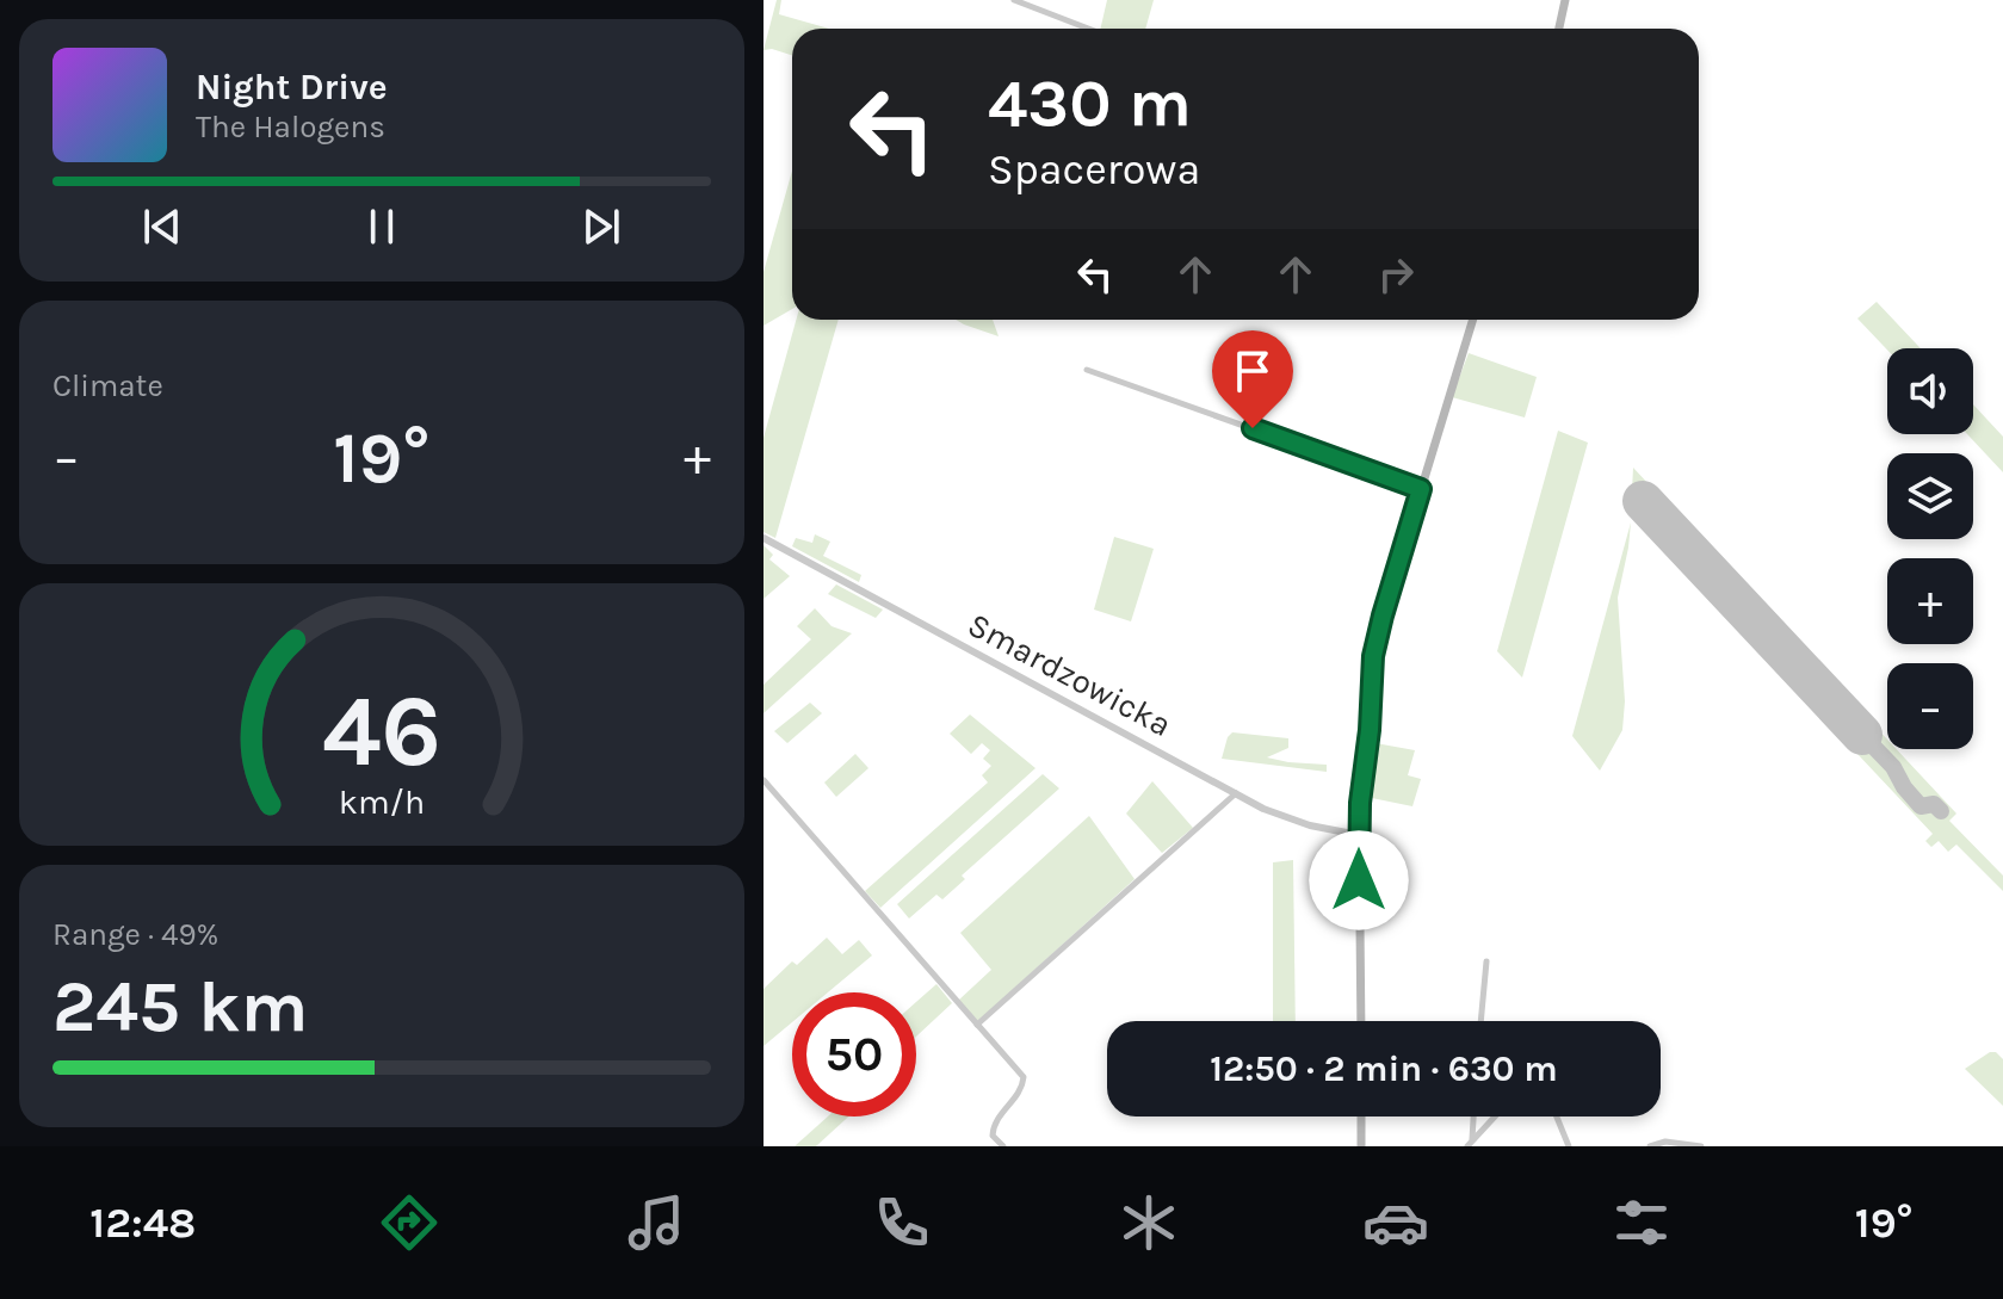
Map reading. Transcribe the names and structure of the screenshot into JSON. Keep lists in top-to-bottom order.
{
  "streets": {
    "street": ["Smardzowicka"]
  },
  "page": {
    "turn": ["430 m", "Spacerowa"],
    "song": ["Night Drive", "The Halogens"],
    "tile": [
      "Climate",
      ["Range · 49%", "245 km"]
    ],
    "map_buttons": ["+", "−"],
    "heat": ["−", "19°", "+"],
    "limit": "50",
    "trip": "12:50 · 2 min · 630 m",
    "tabs": ["12:48", "19°"],
    "gauge": ["46", "km/h"]
  }
}
